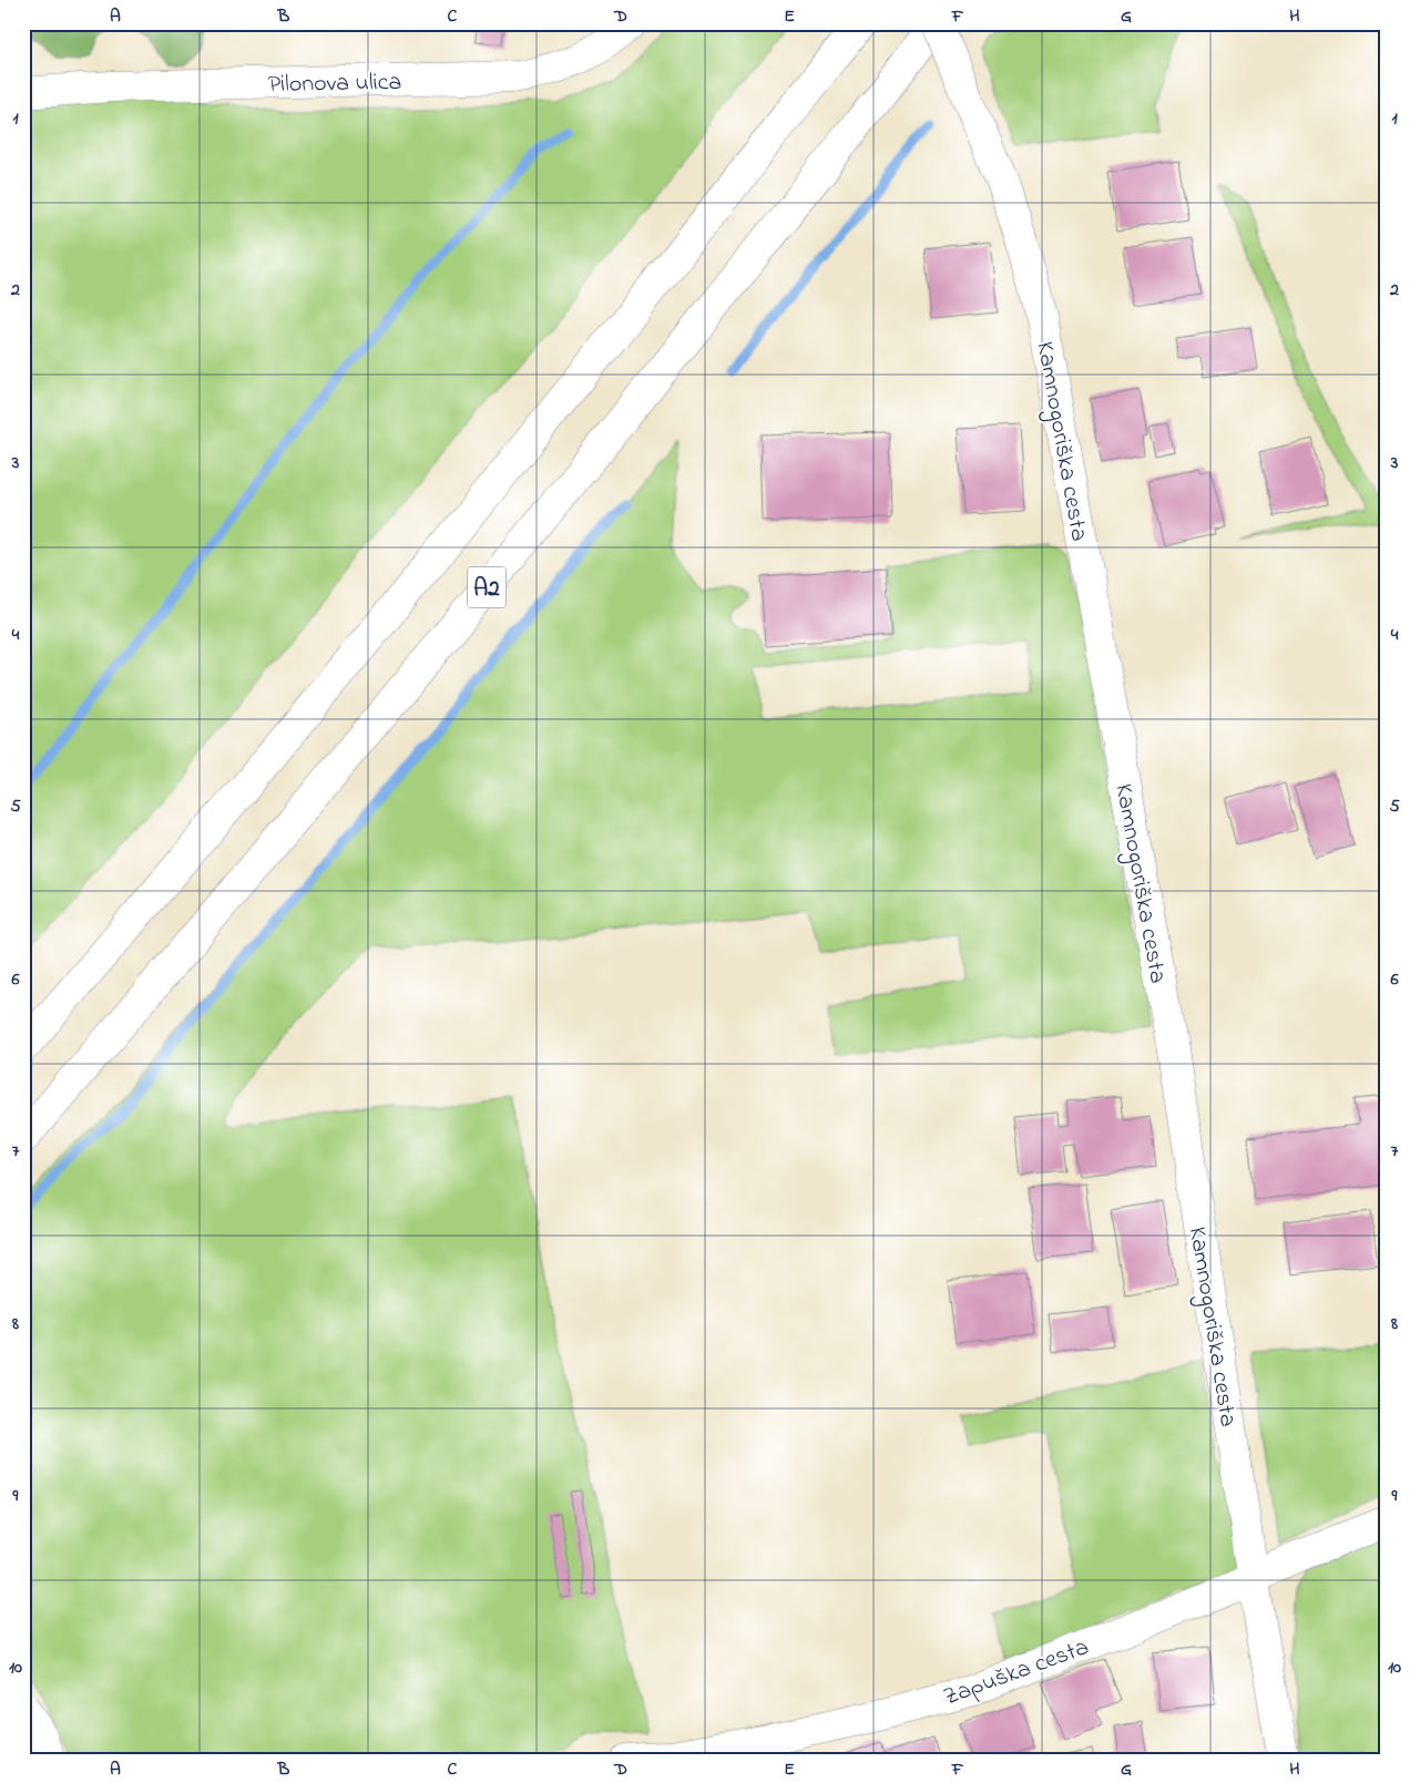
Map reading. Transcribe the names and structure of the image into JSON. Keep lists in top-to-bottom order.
{
  "streets": {
    "main road": [
      "Pilonova ulica",
      "Kamnogoriška cesta",
      "A2",
      "Zapuška cesta"
    ]
  },
  "crossings": [
    ["Kamnogoriška cesta", "A2"],
    ["Kamnogoriška cesta", "Zapuška cesta"]
  ],
  "grid": {
    "columns": [
      "A",
      "B",
      "C",
      "D",
      "E",
      "F",
      "G",
      "H"
    ],
    "rows": [
      "1",
      "2",
      "3",
      "4",
      "5",
      "6",
      "7",
      "8",
      "9",
      "10"
    ]
  }
}
